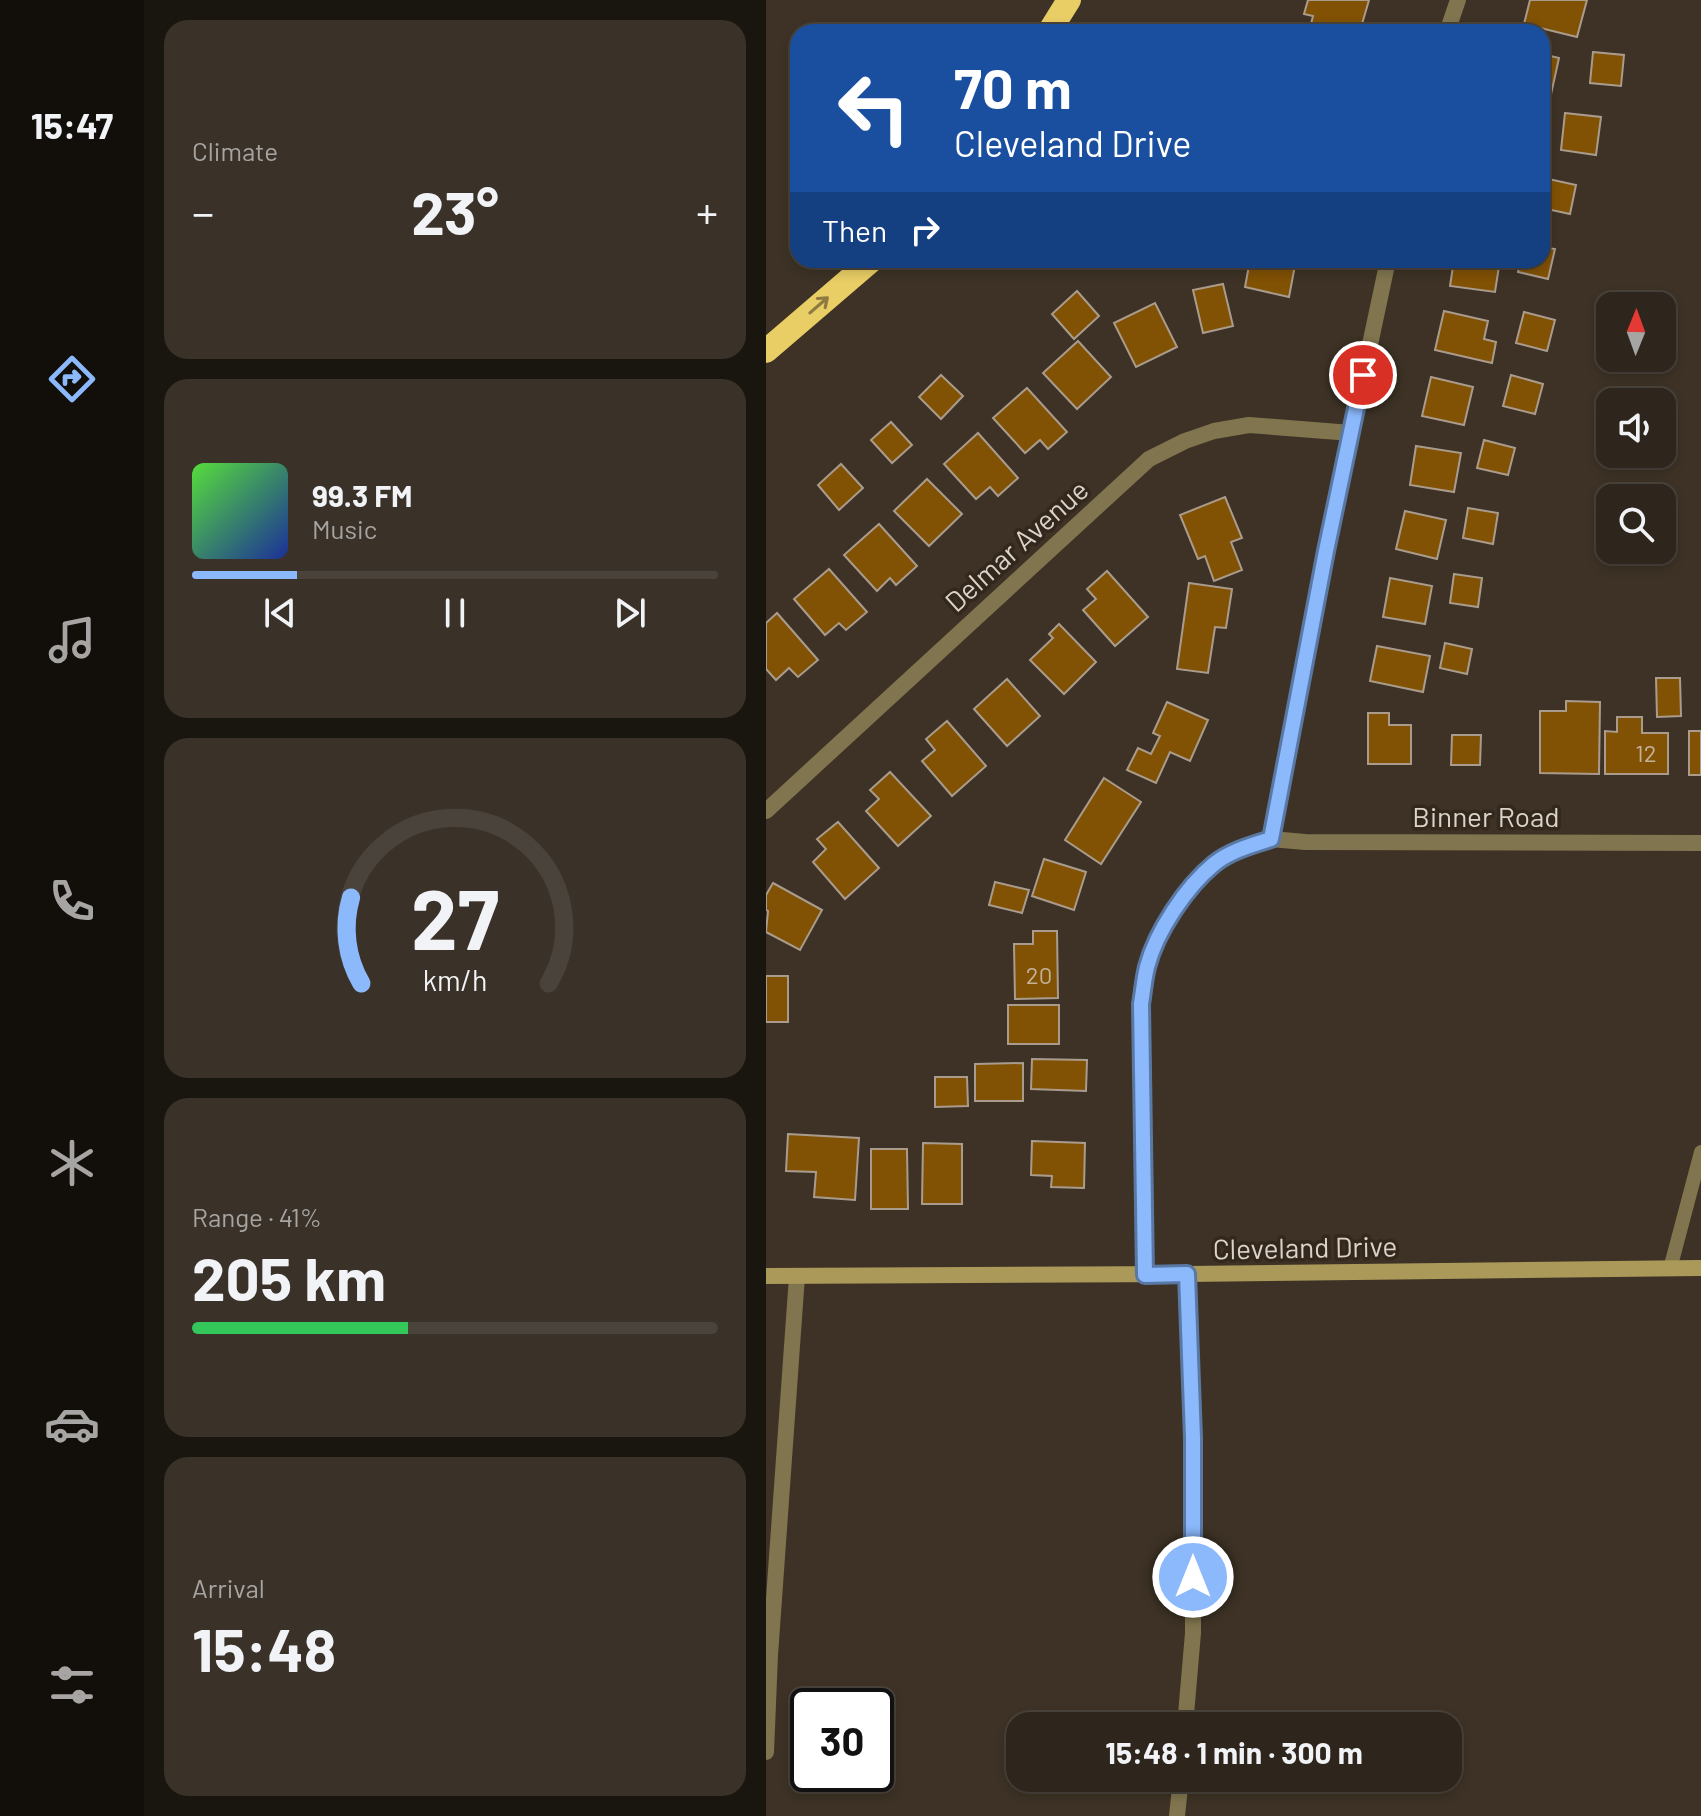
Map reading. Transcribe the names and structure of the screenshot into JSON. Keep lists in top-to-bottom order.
{
  "streets": {
    "street": ["Delmar Avenue", "Binner Road", "Cleveland Drive"]
  },
  "house_numbers": ["12", "20"],
  "north": "top",
  "page": {
    "tabs": "15:47",
    "tile": [
      "Climate",
      ["Range · 41%", "205 km"],
      ["Arrival", "15:48"]
    ],
    "turn": ["70 m", "Cleveland Drive"],
    "heat": ["−", "23°", "+"],
    "then": "Then",
    "song": ["99.3 FM", "Music"],
    "limit": "30",
    "trip": "15:48 · 1 min · 300 m",
    "gauge": ["27", "km/h"]
  }
}
